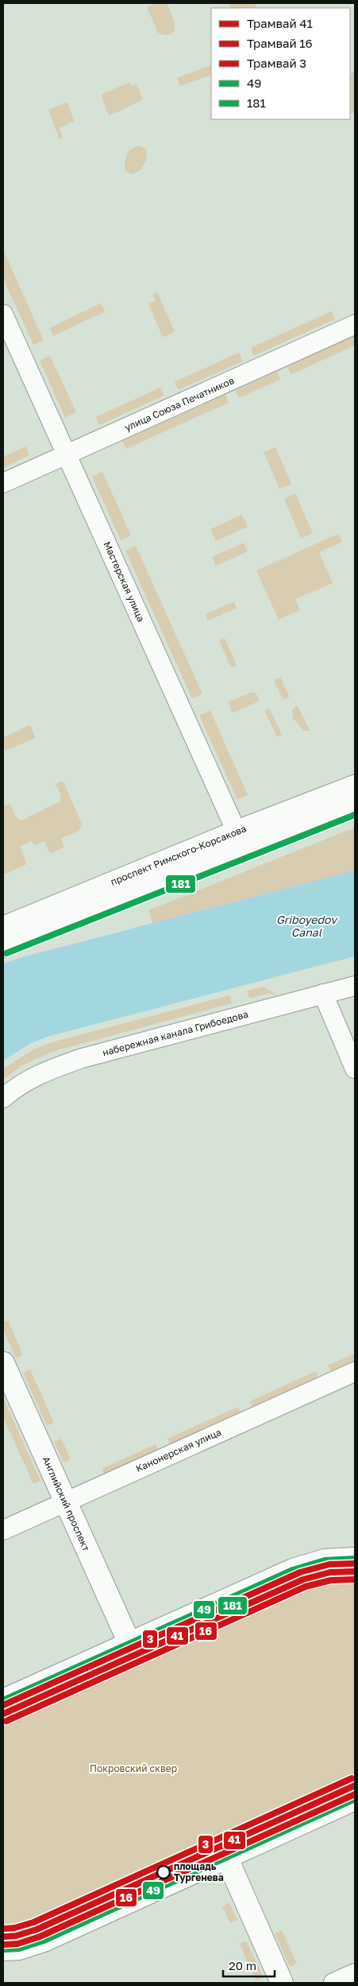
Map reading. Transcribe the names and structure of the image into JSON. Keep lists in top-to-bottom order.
{
  "streets": {
    "street": [
      "улица Союза Печатников",
      "Мастерская улица",
      "проспект Римского-Корсакова",
      "набережная канала Грибоедова",
      "Канонерская улица",
      "Английский проспект"
    ]
  },
  "crossings": [
    ["улица Союза Печатников", "Мастерская улица"],
    ["Мастерская улица", "проспект Римского-Корсакова"],
    ["Канонерская улица", "Английский проспект"]
  ],
  "water": ["Griboyedov Canal"],
  "parks": ["Покровский сквер"],
  "places": ["площадь Тургенева"],
  "lines": [
    "transit line 181",
    "transit line 49",
    "tram line 3",
    "tram line 41",
    "tram line 16"
  ],
  "legend": [
    "Трамвай 41",
    "Трамвай 16",
    "Трамвай 3",
    "49",
    "181"
  ],
  "scale_bar": "20 m"
}
